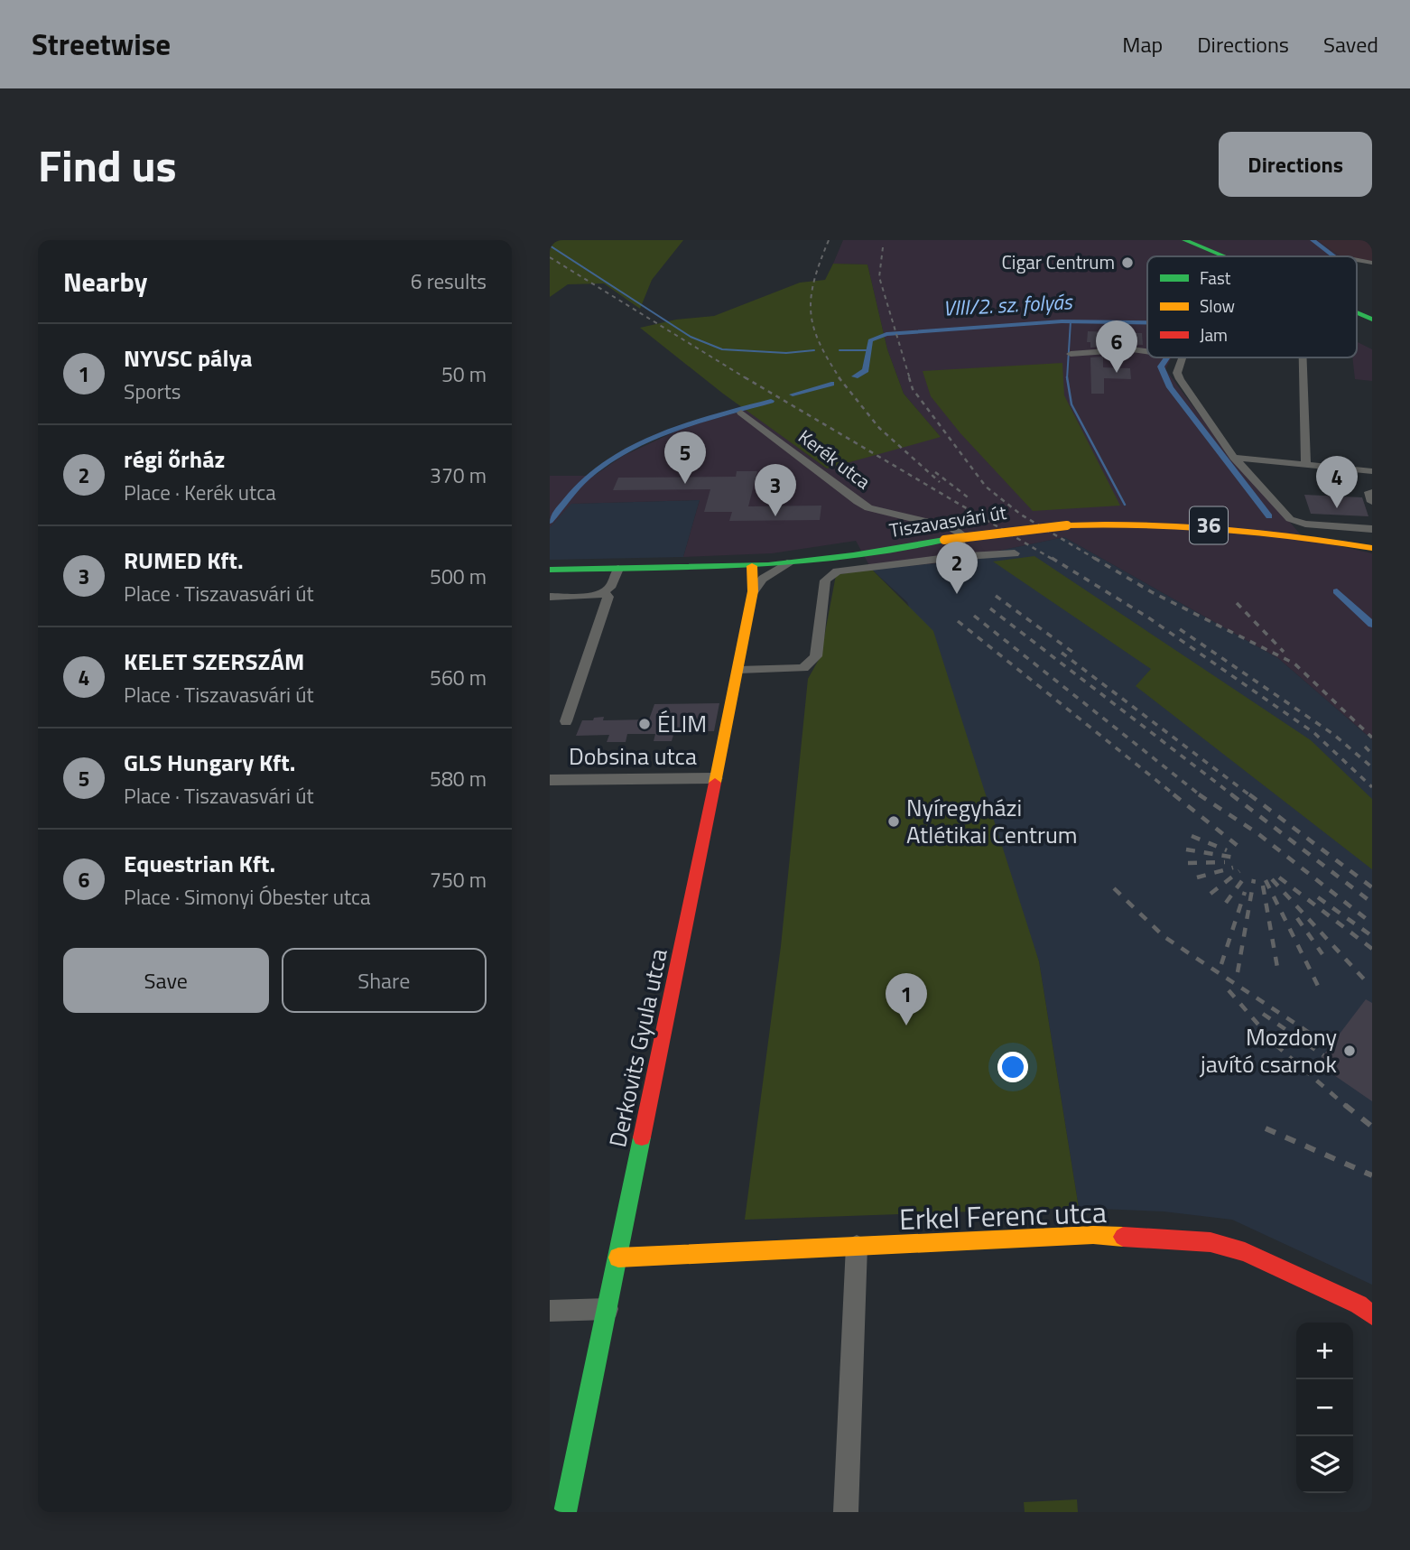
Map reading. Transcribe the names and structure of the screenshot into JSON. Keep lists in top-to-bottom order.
{
  "streets": {
    "main road": [
      "Tiszavasvári út",
      "36",
      "Derkovits Gyula utca",
      "Erkel Ferenc utca"
    ],
    "street": ["Kerék utca", "Dobsina utca"]
  },
  "crossings": [
    ["Tiszavasvári út", "Derkovits Gyula utca"],
    ["Dobsina utca", "Derkovits Gyula utca"],
    ["Derkovits Gyula utca", "Erkel Ferenc utca"]
  ],
  "water": ["VIII/2. sz. folyás"],
  "places": [
    "Cigar Centrum",
    "ÉLIM",
    "Nyíregyházi Atlétikai Centrum",
    "Mozdony javító csarnok"
  ],
  "legend": ["Fast", "Slow", "Jam"],
  "page": {
    "header": "Streetwise",
    "nav": ["Map", "Directions", "Saved"],
    "title": "Find us",
    "buttons": [
      "Directions",
      ["Save", "Share"]
    ],
    "heading": ["Nearby", "6 results"],
    "pins": [
      "6",
      "5",
      "4",
      "3",
      "2",
      "1"
    ],
    "list": [
      {
        "mark": "1",
        "name": "NYVSC pálya",
        "note": "Sports",
        "value": "50 m"
      },
      {
        "mark": "2",
        "name": "régi őrház",
        "note": "Place · Kerék utca",
        "value": "370 m"
      },
      {
        "mark": "3",
        "name": "RUMED Kft.",
        "note": "Place · Tiszavasvári út",
        "value": "500 m"
      },
      {
        "mark": "4",
        "name": "KELET SZERSZÁM",
        "note": "Place · Tiszavasvári út",
        "value": "560 m"
      },
      {
        "mark": "5",
        "name": "GLS Hungary Kft.",
        "note": "Place · Tiszavasvári út",
        "value": "580 m"
      },
      {
        "mark": "6",
        "name": "Equestrian Kft.",
        "note": "Place · Simonyi Óbester utca",
        "value": "750 m"
      }
    ],
    "map_buttons": ["+", "−"]
  }
}
